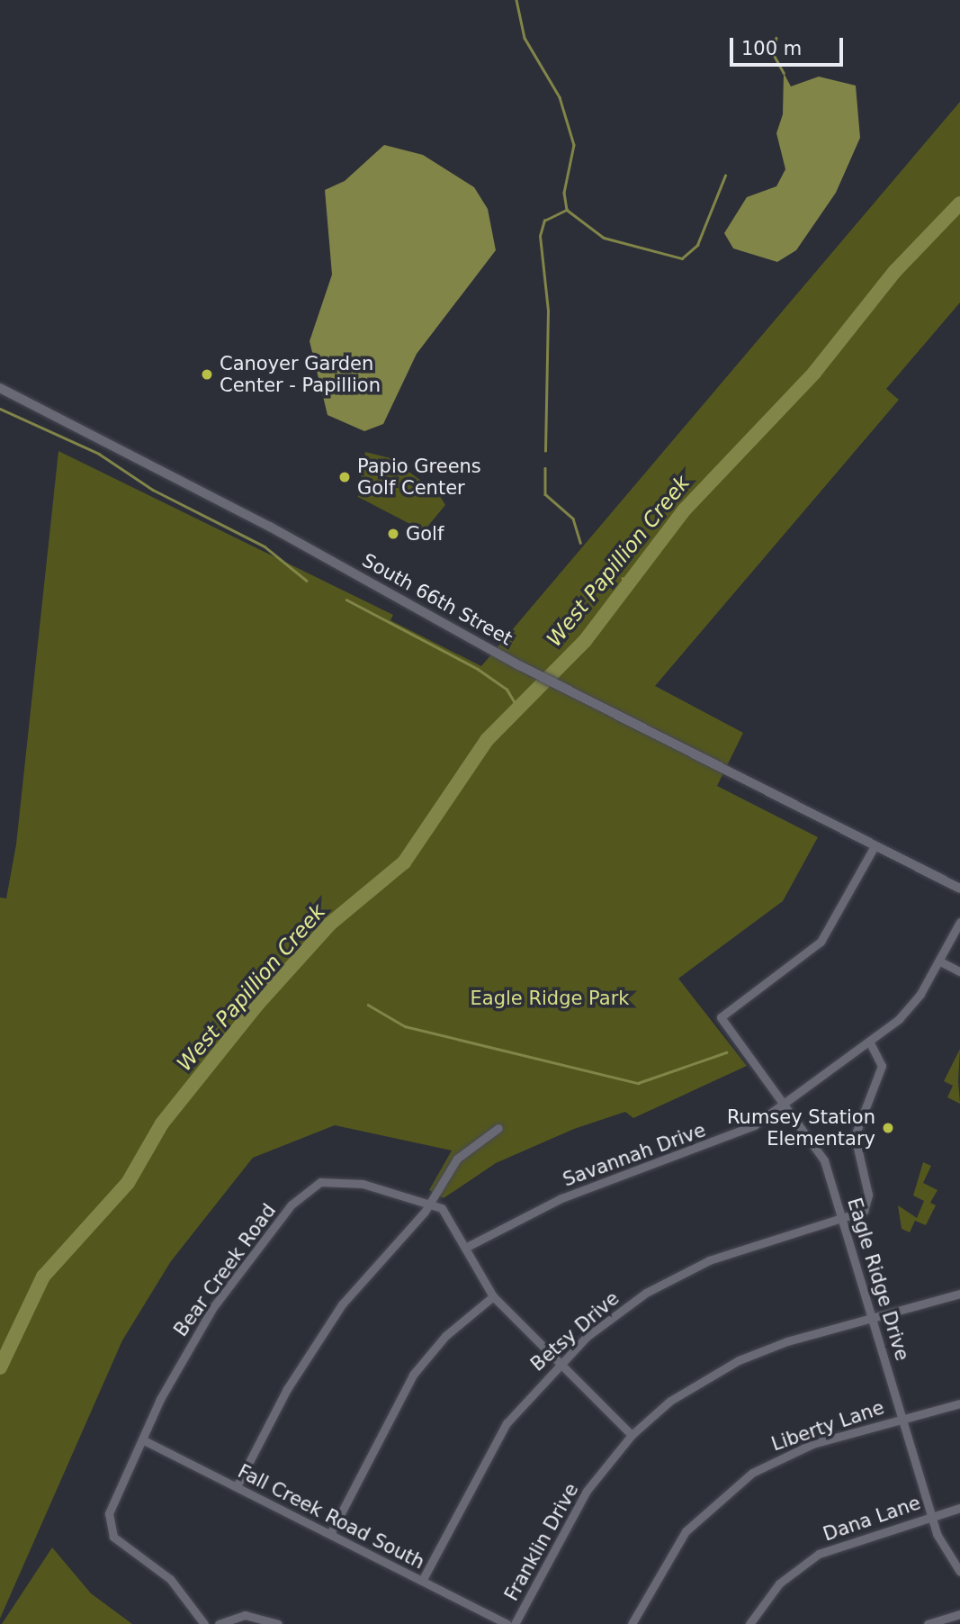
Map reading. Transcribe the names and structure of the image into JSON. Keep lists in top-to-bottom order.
{
  "streets": {
    "street": [
      "South 66th Street",
      "Savannah Drive",
      "Bear Creek Road",
      "Eagle Ridge Drive",
      "Betsy Drive",
      "Liberty Lane",
      "Fall Creek Road South",
      "Dana Lane",
      "Franklin Drive"
    ]
  },
  "crossings": [
    ["South 66th Street", "Eagle Ridge Drive"],
    ["Savannah Drive", "Eagle Ridge Drive"],
    ["Savannah Drive", "Betsy Drive"],
    ["Bear Creek Road", "Fall Creek Road South"],
    ["Eagle Ridge Drive", "Betsy Drive"],
    ["Eagle Ridge Drive", "Liberty Lane"],
    ["Eagle Ridge Drive", "Dana Lane"],
    ["Eagle Ridge Drive", "Franklin Drive"],
    ["Betsy Drive", "Fall Creek Road South"]
  ],
  "water": ["West Papillion Creek"],
  "parks": ["Eagle Ridge Park"],
  "places": [
    "Canoyer Garden Center - Papillion",
    "Papio Greens Golf Center",
    "Golf",
    "Rumsey Station Elementary"
  ],
  "scale_bar": "100 m"
}
